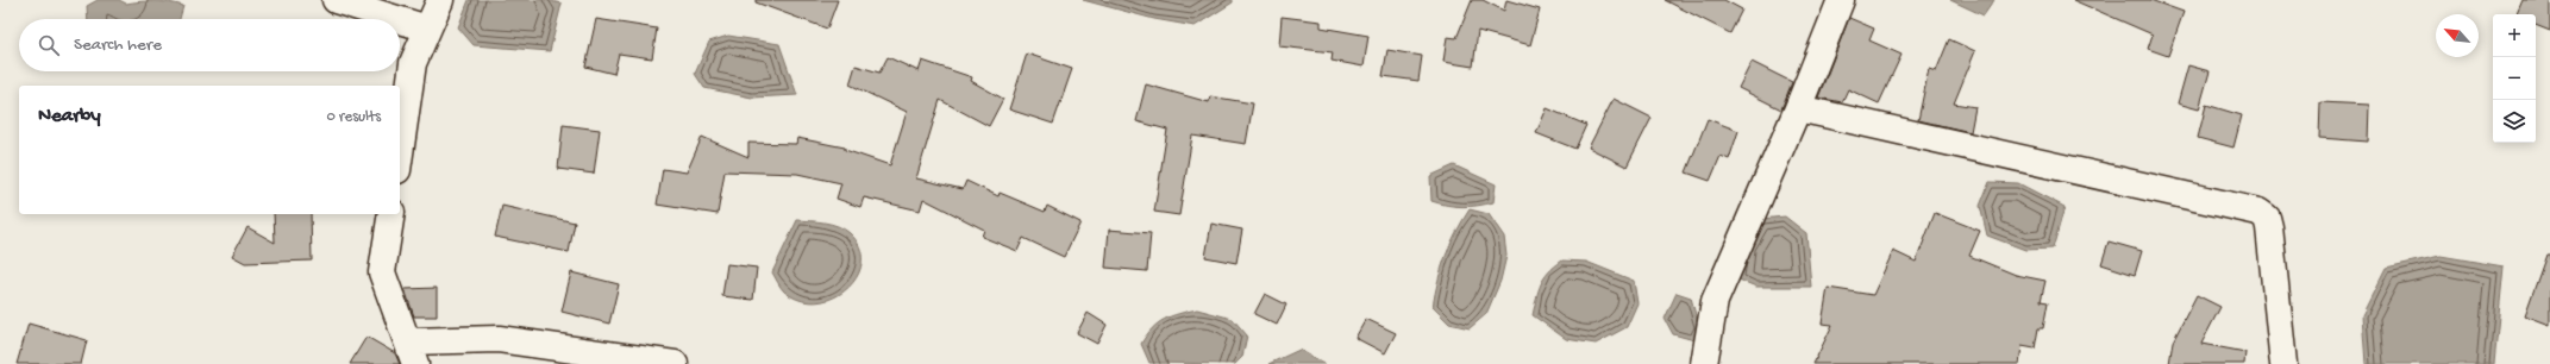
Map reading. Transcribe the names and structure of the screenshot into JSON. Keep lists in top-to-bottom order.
{
  "north": "top left",
  "page": {
    "map_buttons": ["+", "−"],
    "search": "Search here",
    "heading": ["Nearby", "0 results"]
  }
}
